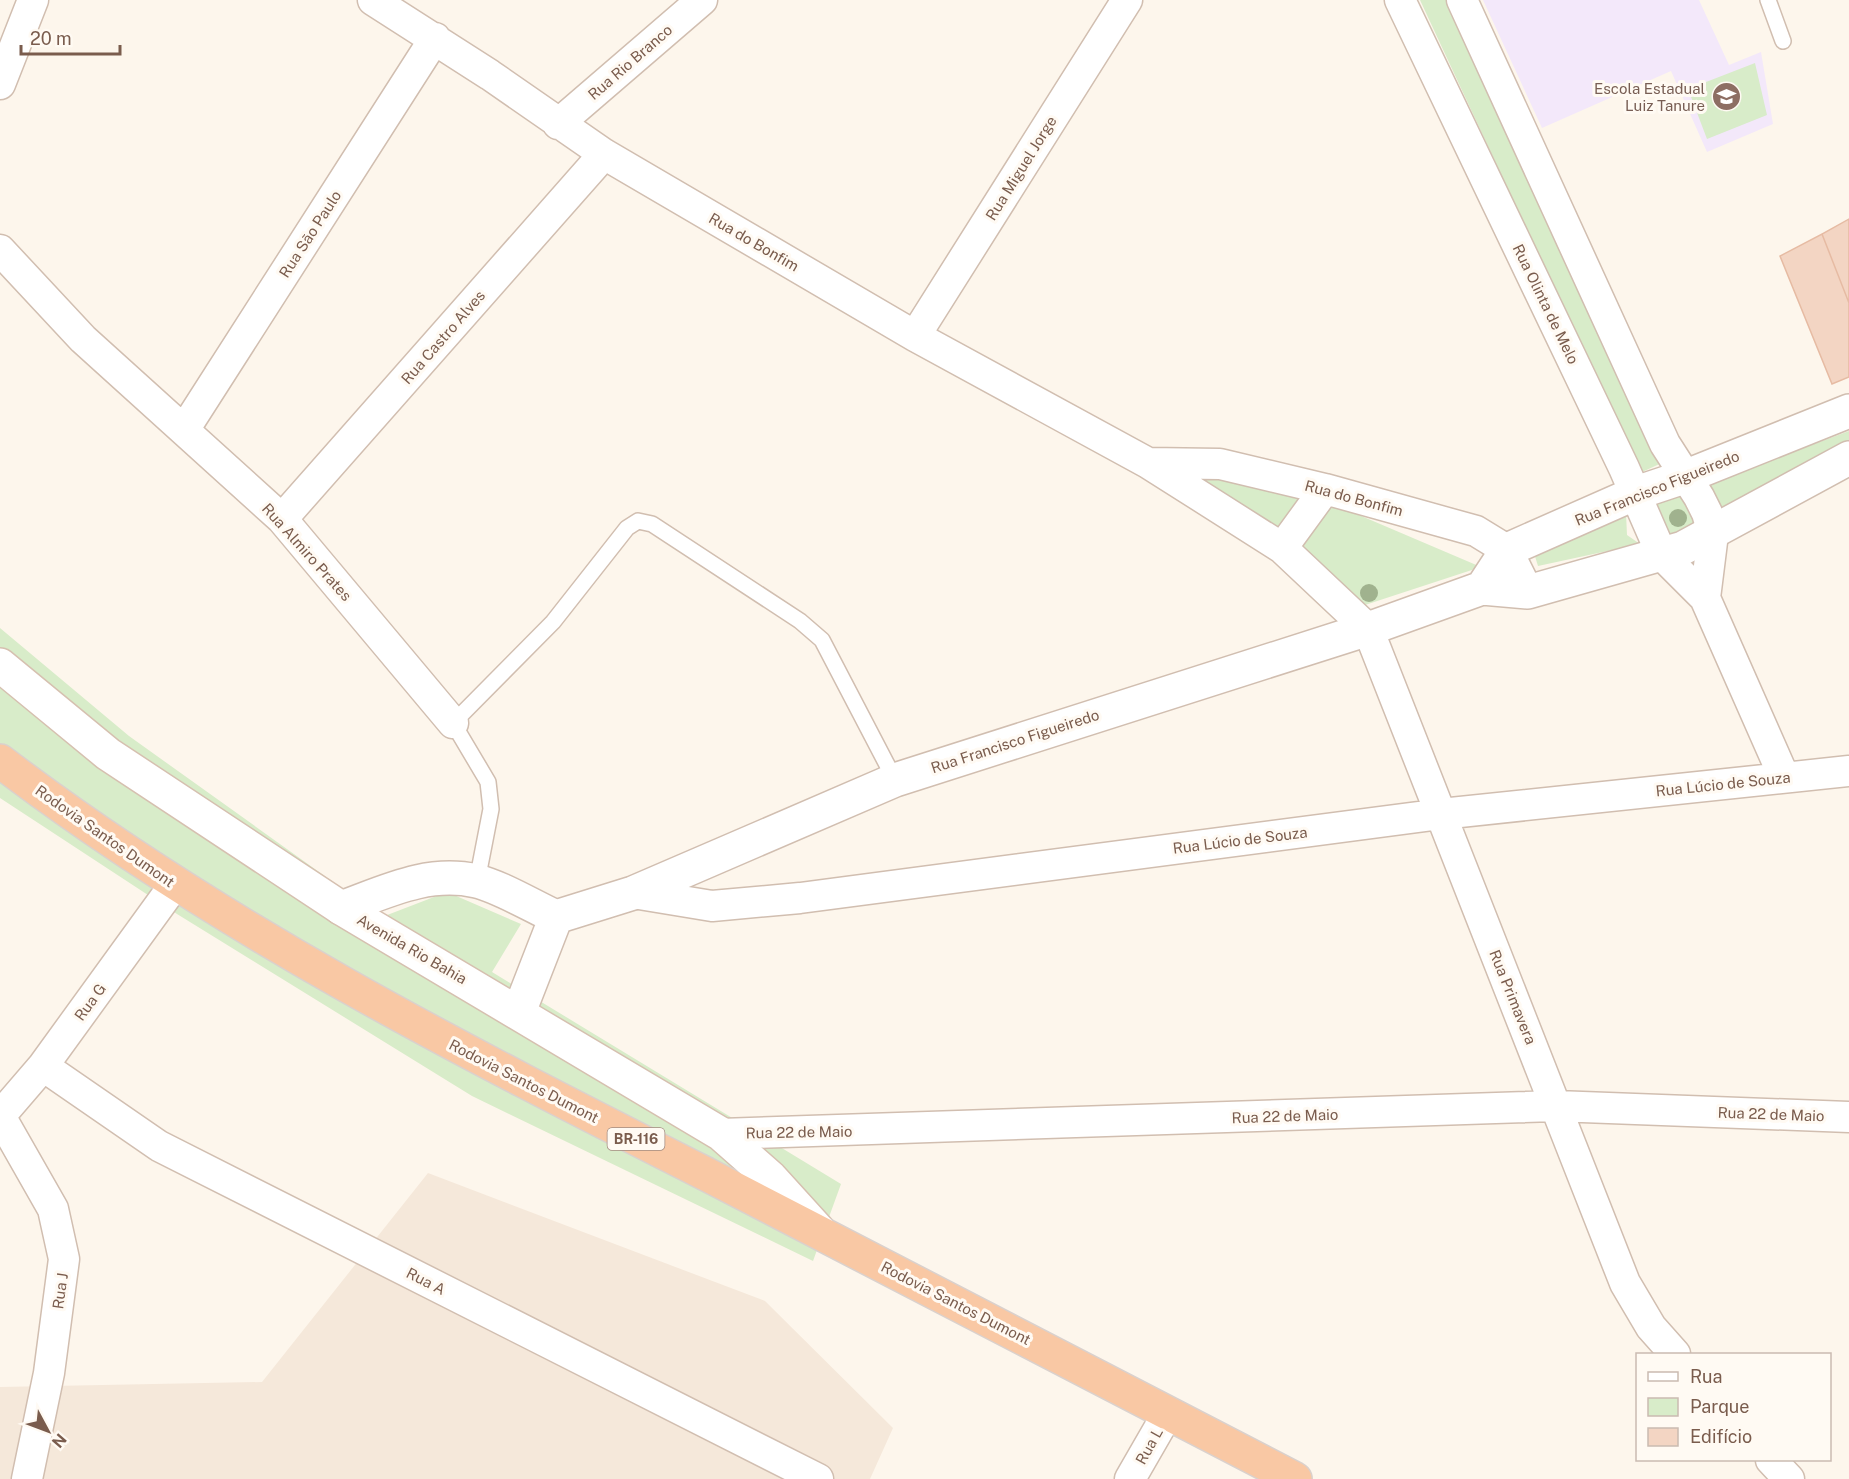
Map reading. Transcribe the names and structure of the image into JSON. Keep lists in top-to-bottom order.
{
  "streets": {
    "highway": ["Rodovia Santos Dumont", "BR-116"],
    "street": [
      "Rua Rio Branco",
      "Rua Miguel Jorge",
      "Rua São Paulo",
      "Rua do Bonfim",
      "Rua Olinta de Melo",
      "Rua Castro Alves",
      "Rua Francisco Figueiredo",
      "Rua Almiro Prates",
      "Rua Lúcio de Souza",
      "Avenida Rio Bahia",
      "Rua Primavera",
      "Rua G",
      "Rua 22 de Maio",
      "Rua A",
      "Rua J",
      "Rua L"
    ]
  },
  "crossings": [
    ["Rua Rio Branco", "Rua do Bonfim"],
    ["Rua Miguel Jorge", "Rua do Bonfim"],
    ["Rua São Paulo", "Rua do Bonfim"],
    ["Rua São Paulo", "Rua Almiro Prates"],
    ["Rua do Bonfim", "Rua Castro Alves"],
    ["Rua do Bonfim", "Rua Francisco Figueiredo"],
    ["Rua do Bonfim", "Rua Primavera"],
    ["Rua Olinta de Melo", "Rua Francisco Figueiredo"],
    ["Rua Olinta de Melo", "Rua Lúcio de Souza"],
    ["Rua Castro Alves", "Rua Almiro Prates"],
    ["Rua Francisco Figueiredo", "Rua Lúcio de Souza"],
    ["Rua Francisco Figueiredo", "Rua Primavera"],
    ["Rua Lúcio de Souza", "Rua Primavera"],
    ["Rodovia Santos Dumont", "Avenida Rio Bahia"],
    ["Rodovia Santos Dumont", "Rua G"],
    ["Rodovia Santos Dumont", "Rua L"],
    ["Avenida Rio Bahia", "Rua 22 de Maio"],
    ["Rua Primavera", "Rua 22 de Maio"],
    ["Rua G", "Rua A"],
    ["Rua G", "Rua J"]
  ],
  "places": {
    "school or university": ["Escola Estadual Luiz Tanure"]
  },
  "legend": ["Rua", "Parque", "Edifício"],
  "scale_bar": "20 m",
  "north": "bottom right"
}
